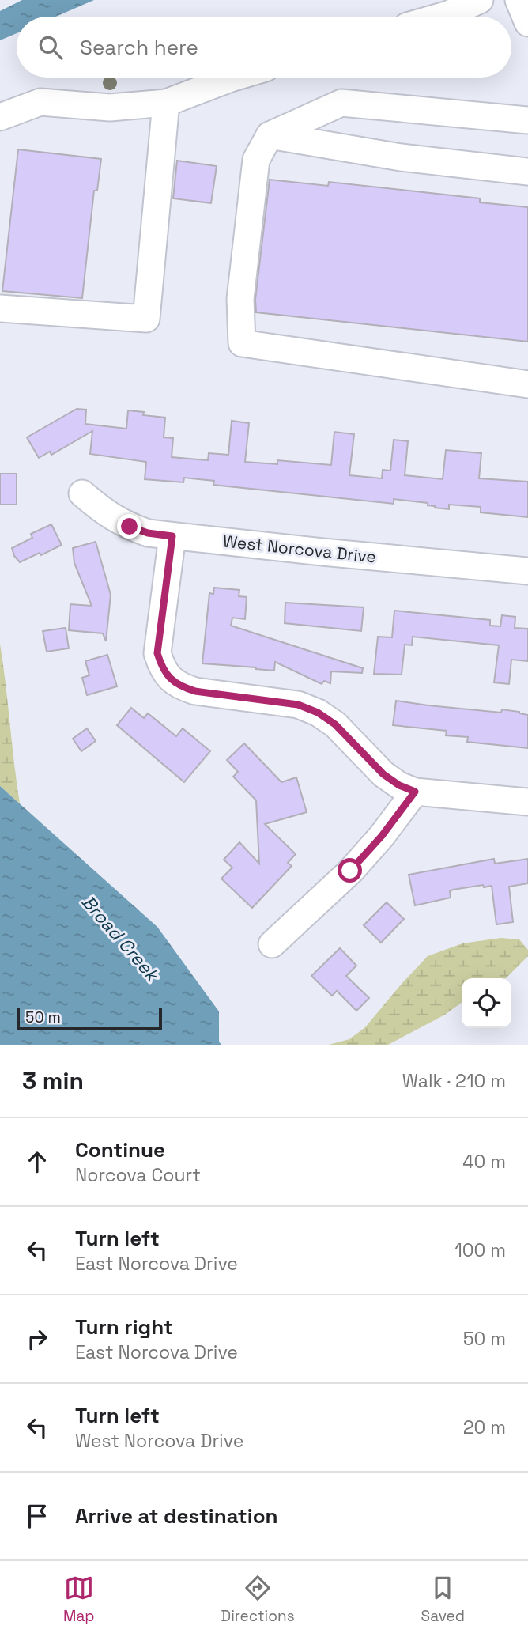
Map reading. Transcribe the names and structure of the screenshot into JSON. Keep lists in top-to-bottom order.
{
  "streets": {
    "street": ["West Norcova Drive"]
  },
  "water": ["Broad Creek"],
  "scale_bar": "50 m",
  "page": {
    "search": "Search here",
    "scale": "50 m",
    "heading": ["3 min", "Walk · 210 m"],
    "list": [
      ["Continue", "Norcova Court", "40 m"],
      ["Turn left", "East Norcova Drive", "100 m"],
      ["Turn right", "East Norcova Drive", "50 m"],
      ["Turn left", "West Norcova Drive", "20 m"],
      "Arrive at destination"
    ],
    "nav": ["Map", "Directions", "Saved"]
  }
}
